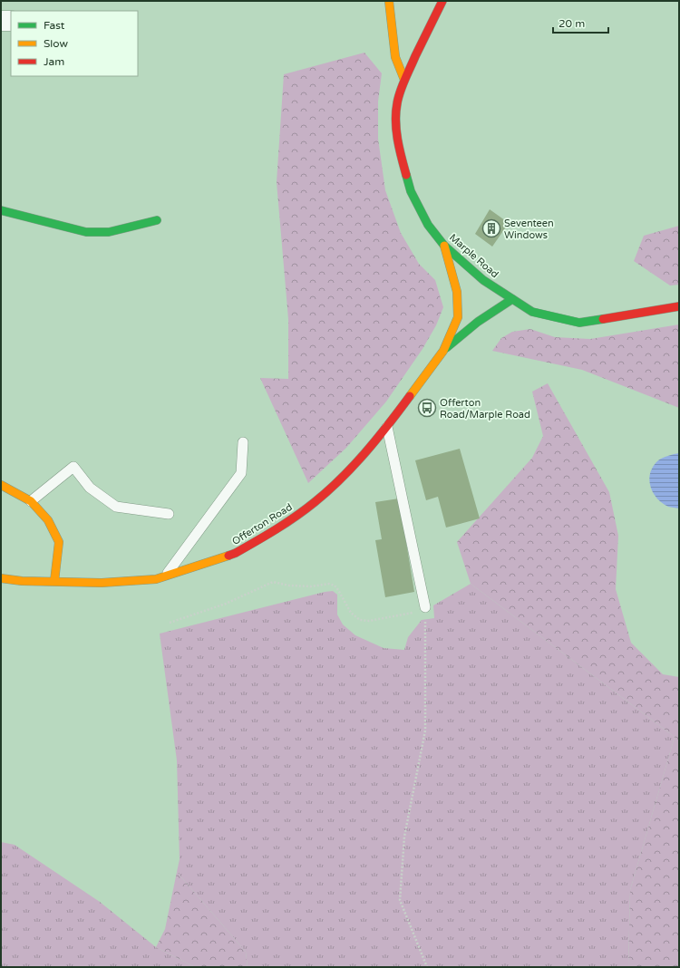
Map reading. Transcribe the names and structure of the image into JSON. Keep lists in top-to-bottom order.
{
  "streets": {
    "main road": ["Marple Road", "Offerton Road"]
  },
  "crossings": [
    ["Marple Road", "Offerton Road"]
  ],
  "places": {
    "building": ["Seventeen Windows"],
    "bus stop": ["Offerton Road/Marple Road"]
  },
  "legend": ["Fast", "Slow", "Jam"],
  "scale_bar": "20 m"
}
